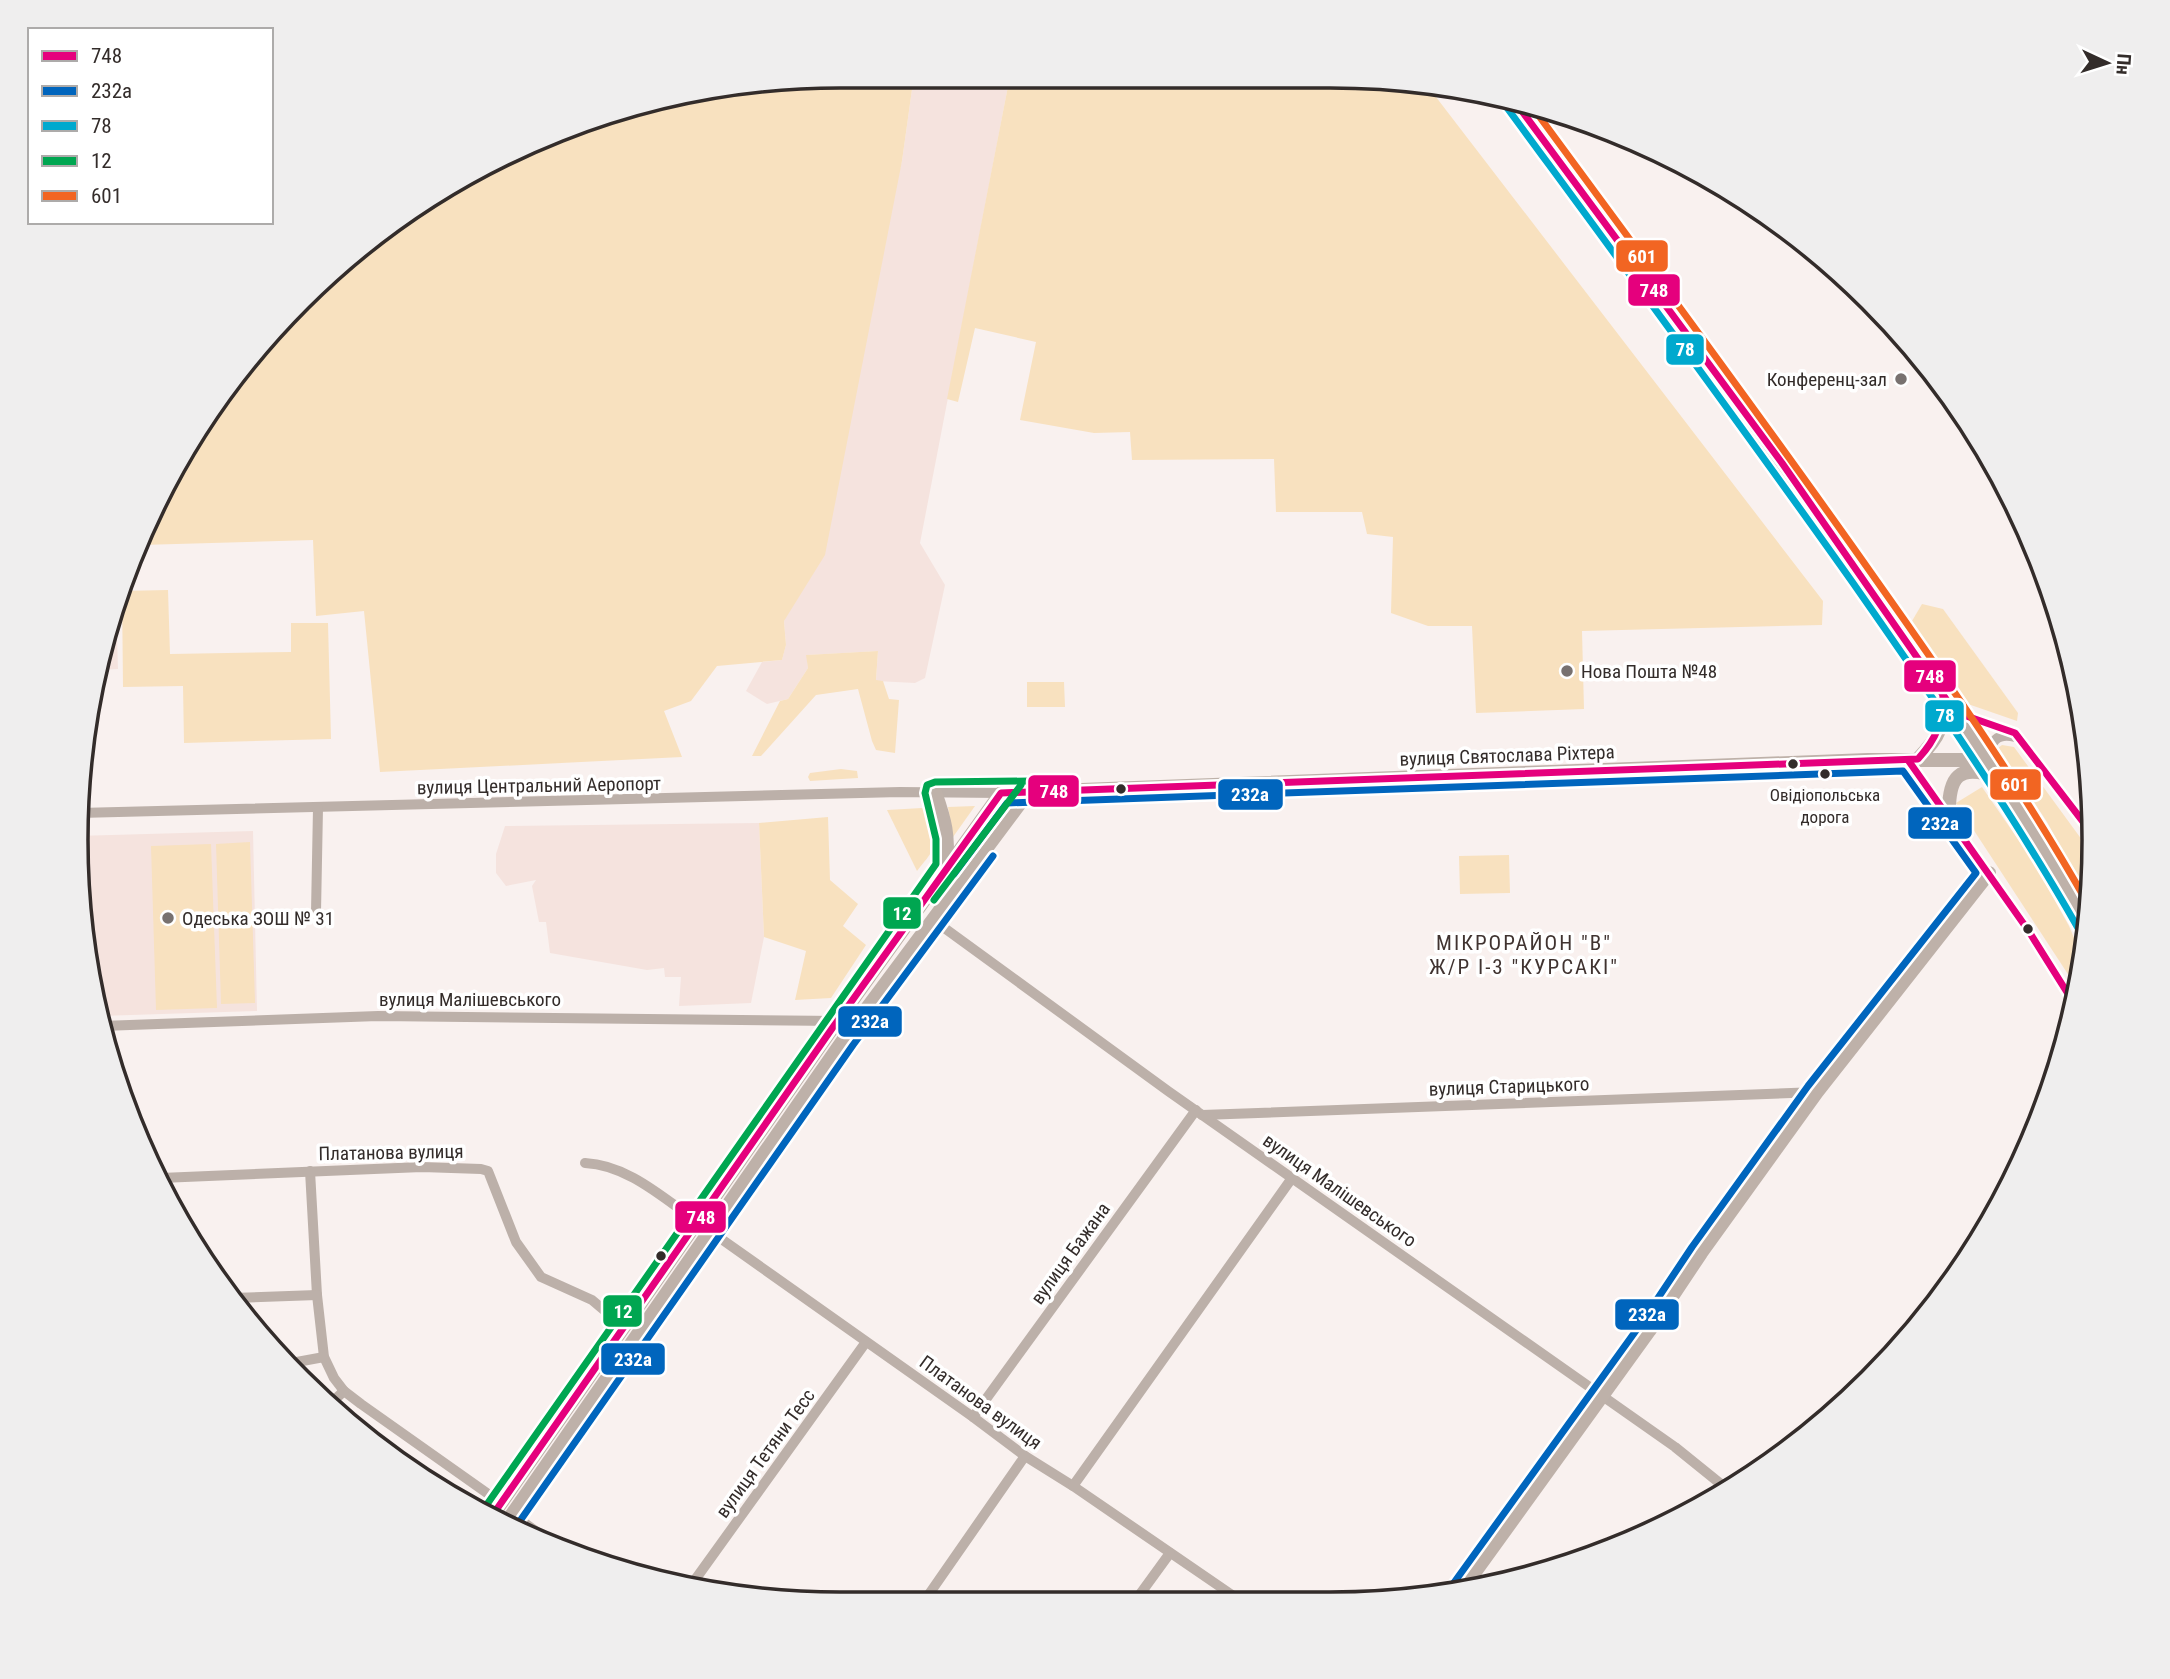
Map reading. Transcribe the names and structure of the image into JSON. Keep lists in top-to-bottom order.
{
  "streets": {
    "main road": ["вулиця Святослава Ріхтера"],
    "street": [
      "вулиця Центральний Аеропорт",
      "вулиця Малішевського",
      "вулиця Старицького",
      "Платанова вулиця",
      "вулиця Бажана",
      "вулиця Тетяни Тесс"
    ]
  },
  "crossings": [
    ["вулиця Святослава Ріхтера", "вулиця Центральний Аеропорт"],
    ["вулиця Малішевського", "вулиця Старицького"],
    ["вулиця Малішевського", "вулиця Бажана"],
    ["вулиця Старицького", "вулиця Бажана"],
    ["Платанова вулиця", "вулиця Бажана"],
    ["Платанова вулиця", "вулиця Тетяни Тесс"]
  ],
  "districts": ["МІКРОРАЙОН \"В\" Ж/Р I-3 \"КУРСАКІ\""],
  "places": [
    "Конференц-зал",
    "Нова Пошта №48",
    "Овідіопольська дорога",
    "Одеська ЗОШ № 31"
  ],
  "lines": [
    "transit line 78",
    "transit line 748",
    "transit line 601",
    "transit line 232а",
    "transit line 12"
  ],
  "legend": [
    "748",
    "232а",
    "78",
    "12",
    "601"
  ],
  "north": "right"
}
